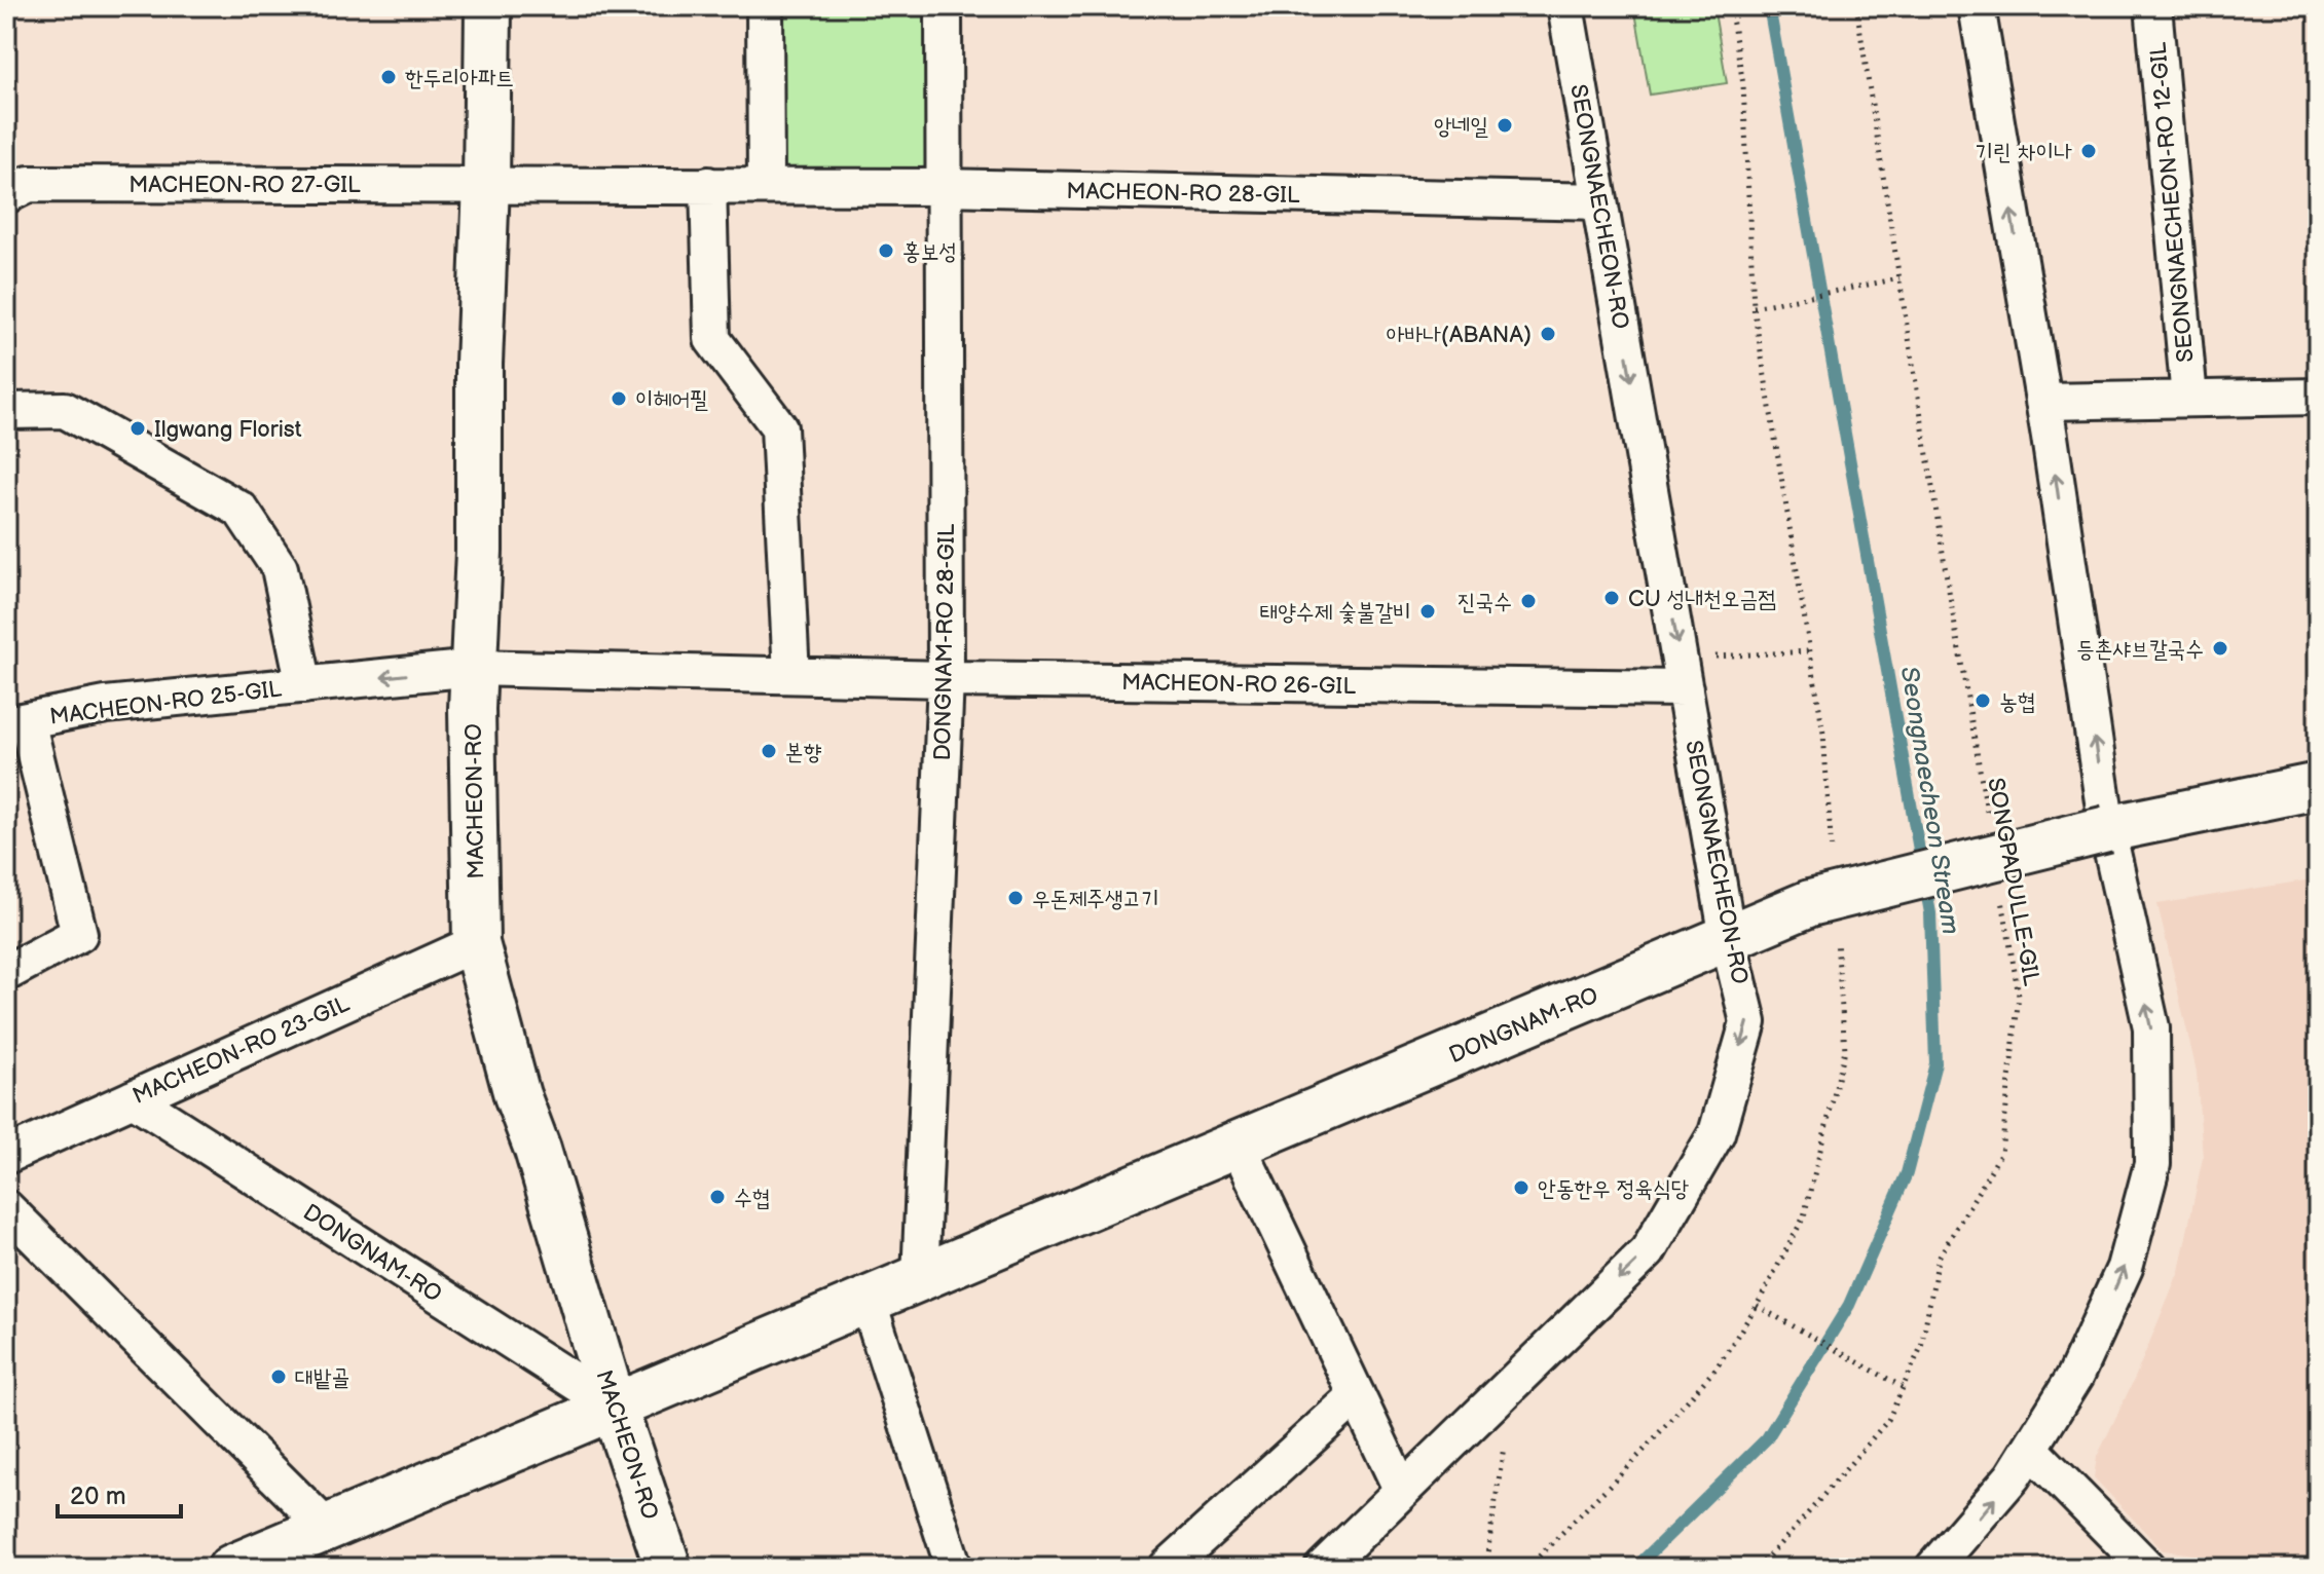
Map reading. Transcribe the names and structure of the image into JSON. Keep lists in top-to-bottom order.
{
  "streets": {
    "main road": ["MACHEON-RO", "DONGNAM-RO"],
    "street": [
      "MACHEON-RO 27-GIL",
      "MACHEON-RO 28-GIL",
      "SEONGNAECHEON-RO 12-GIL",
      "SEONGNAECHEON-RO",
      "DONGNAM-RO 28-GIL",
      "MACHEON-RO 26-GIL",
      "MACHEON-RO 25-GIL",
      "MACHEON-RO 23-GIL"
    ],
    "path": ["SONGPADULLE-GIL"]
  },
  "crossings": [
    ["MACHEON-RO 27-GIL", "MACHEON-RO 28-GIL"],
    ["MACHEON-RO 27-GIL", "MACHEON-RO"],
    ["MACHEON-RO 28-GIL", "SEONGNAECHEON-RO"],
    ["MACHEON-RO 28-GIL", "DONGNAM-RO 28-GIL"],
    ["MACHEON-RO 28-GIL", "MACHEON-RO"],
    ["SEONGNAECHEON-RO", "MACHEON-RO 26-GIL"],
    ["SEONGNAECHEON-RO", "DONGNAM-RO"],
    ["DONGNAM-RO 28-GIL", "MACHEON-RO 26-GIL"],
    ["DONGNAM-RO 28-GIL", "DONGNAM-RO"],
    ["MACHEON-RO 26-GIL", "MACHEON-RO 25-GIL"],
    ["MACHEON-RO 26-GIL", "MACHEON-RO"],
    ["MACHEON-RO 25-GIL", "MACHEON-RO"],
    ["MACHEON-RO", "DONGNAM-RO"],
    ["MACHEON-RO", "MACHEON-RO 23-GIL"],
    ["DONGNAM-RO", "MACHEON-RO 23-GIL"]
  ],
  "one_way": ["SEONGNAECHEON-RO"],
  "water": ["Seongnaecheon Stream"],
  "places": [
    "한두리아파트",
    "앙네일",
    "기린 차이나",
    "홍보성",
    "아바나(ABANA)",
    "이헤어필",
    "Ilgwang Florist",
    "CU 성내천오금점",
    "진국수",
    "태양수제 숯불갈비",
    "등촌샤브칼국수",
    "농협",
    "본향",
    "우돈제주생고기",
    "안동한우 정육식당",
    "수협",
    "대밭골"
  ],
  "scale_bar": "20 m"
}
